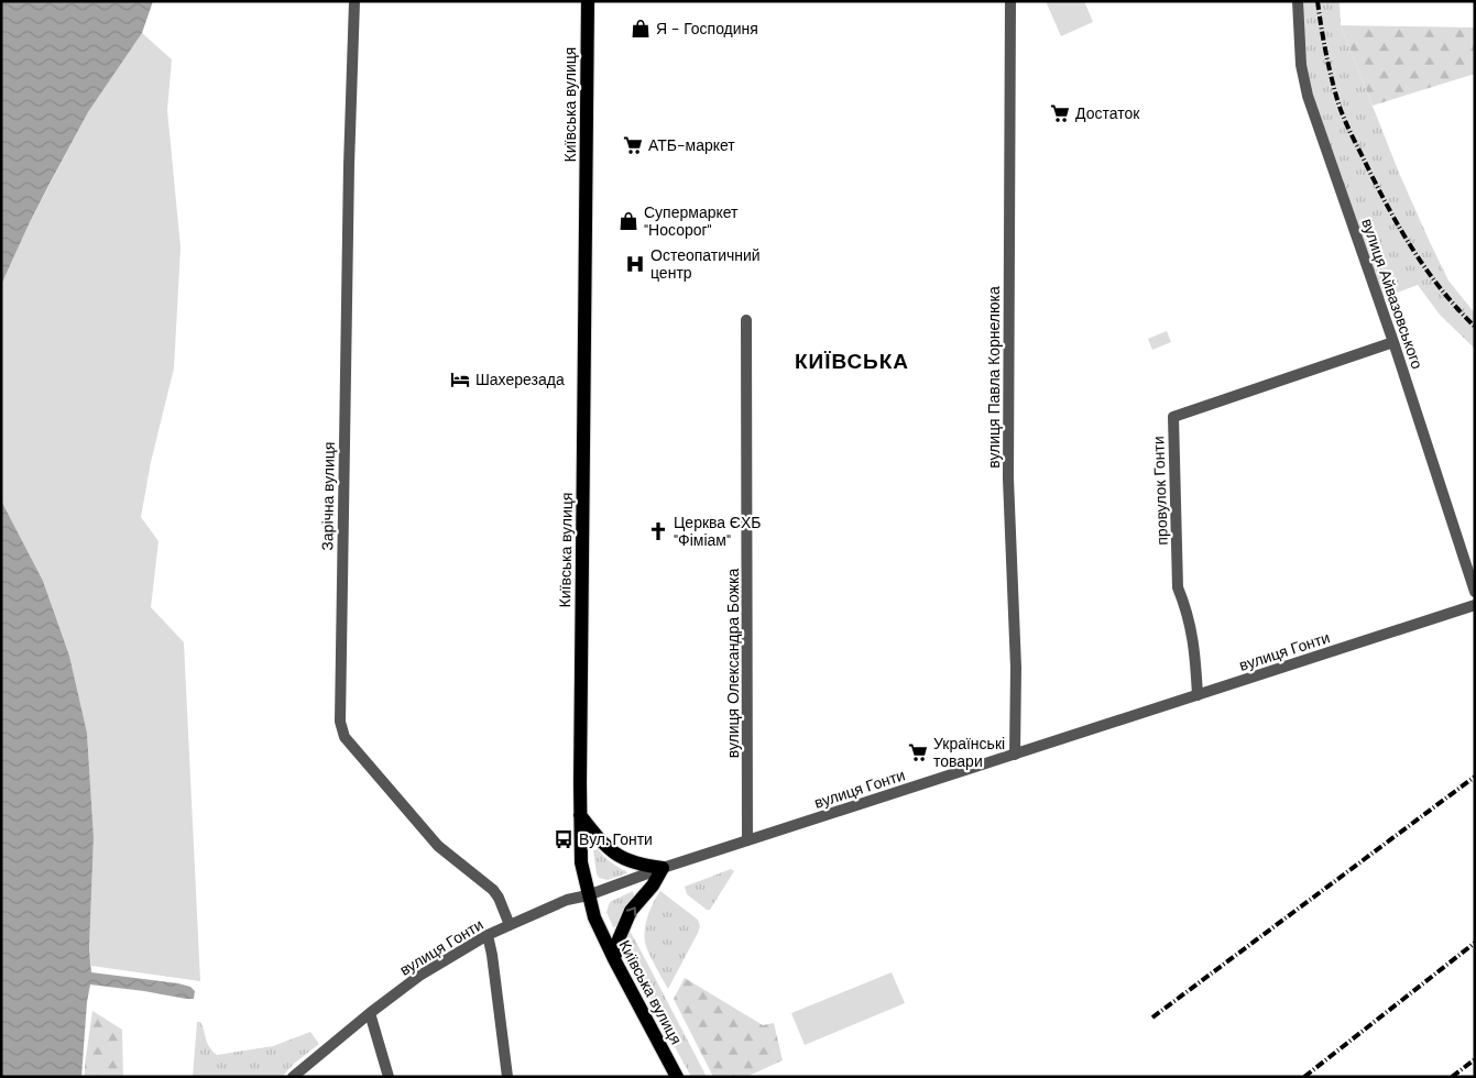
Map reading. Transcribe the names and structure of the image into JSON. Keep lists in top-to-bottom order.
{
  "streets": {
    "main road": ["Київська вулиця"],
    "street": [
      "вулиця Айвазовського",
      "вулиця Павла Корнелюка",
      "провулок Гонти",
      "Зарічна вулиця",
      "вулиця Гонти",
      "вулиця Олександра Божка"
    ]
  },
  "crossings": [
    ["Київська вулиця", "вулиця Гонти"],
    ["вулиця Айвазовського", "провулок Гонти"],
    ["вулиця Павла Корнелюка", "вулиця Гонти"],
    ["провулок Гонти", "вулиця Гонти"],
    ["Зарічна вулиця", "вулиця Гонти"],
    ["вулиця Гонти", "вулиця Олександра Божка"]
  ],
  "districts": ["КИЇВСЬКА"],
  "places": {
    "shop": ["Я - Господиня", "Супермаркет \"Носорог\""],
    "supermarket": ["Достаток", "АТБ-маркет", "Українські товари"],
    "hospital": ["Остеопатичний центр"],
    "hotel": ["Шахерезада"],
    "church": ["Церква ЄХБ \"Фіміам\""],
    "bus stop": ["Вул. Гонти"]
  }
}
